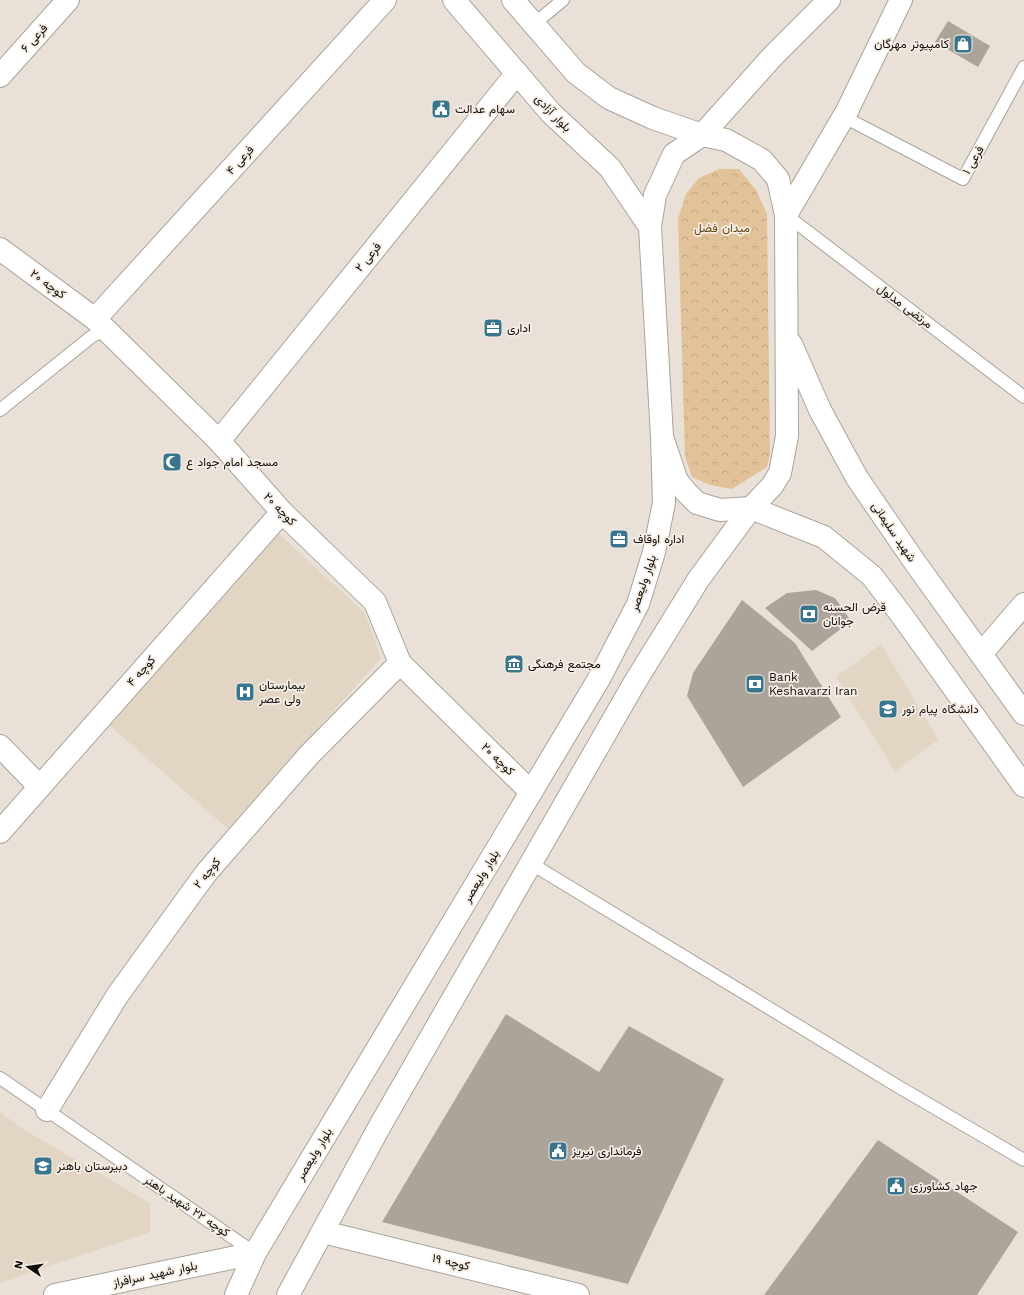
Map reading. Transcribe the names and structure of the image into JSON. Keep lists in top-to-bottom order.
{
  "streets": {
    "main road": [
      "فرعی ۶",
      "بلوار آزادی",
      "فرعی ۴",
      "فرعی ۲",
      "کوچه ۲۰",
      "شهید سلیمانی",
      "بلوار ولیعصر",
      "کوچه ۴",
      "کوچه ۲",
      "کوچه ۱۹",
      "بلوار شهید سرافراز"
    ],
    "lane": ["فرعی ۱", "مرتضی مدلول", "کوچه ۲۲ شهید باهنر"]
  },
  "crossings": [
    ["بلوار آزادی", "فرعی ۲"],
    ["فرعی ۴", "کوچه ۲۰"],
    ["فرعی ۲", "کوچه ۲۰"],
    ["کوچه ۲۰", "بلوار ولیعصر"],
    ["کوچه ۲۰", "کوچه ۴"],
    ["کوچه ۲۰", "کوچه ۲"],
    ["بلوار ولیعصر", "کوچه ۲۲ شهید باهنر"],
    ["بلوار ولیعصر", "بلوار شهید سرافراز"],
    ["کوچه ۲", "کوچه ۲۲ شهید باهنر"],
    ["کوچه ۲۲ شهید باهنر", "بلوار شهید سرافراز"]
  ],
  "parks": ["میدان فضل"],
  "places": {
    "shop": ["کامپیوتر مهرگان"],
    "public building": ["سهام عدالت", "فرمانداری نیریز", "جهاد کشاورزی"],
    "office": ["اداری", "اداره اوقاف"],
    "mosque": ["مسجد امام جواد ع"],
    "bank": ["قرض الحسنه جوانان", "Bank Keshavarzi Iran"],
    "museum": ["مجتمع فرهنگی"],
    "hospital": ["بیمارستان ولی عصر"],
    "school or university": ["دانشگاه پیام نور", "دبیرستان باهنر"]
  },
  "north": "left"
}
